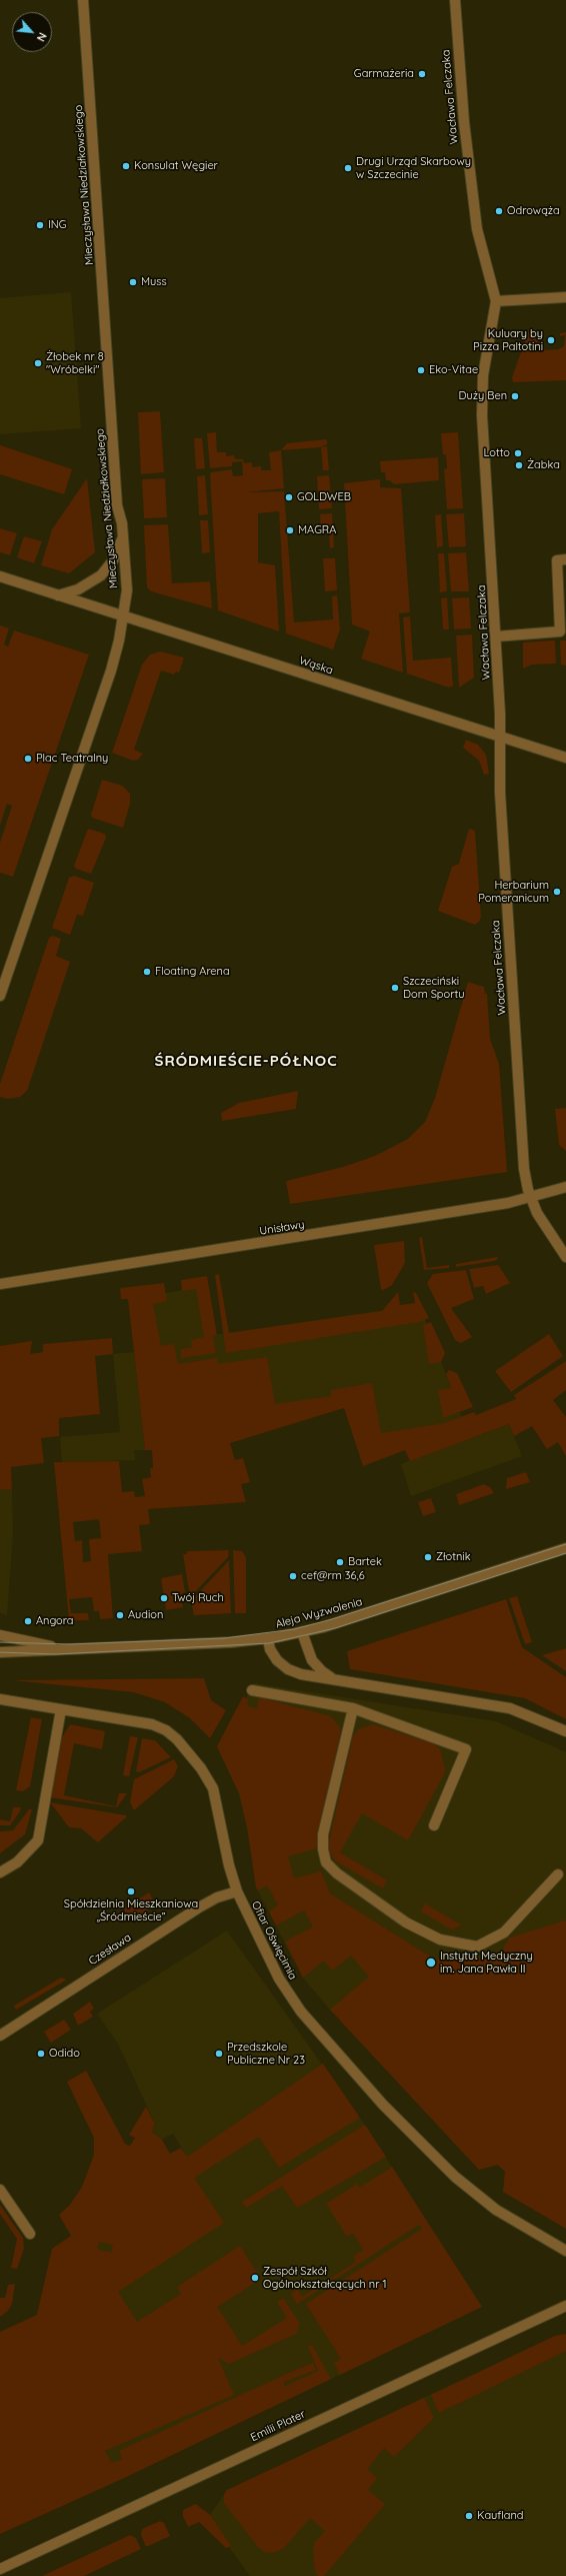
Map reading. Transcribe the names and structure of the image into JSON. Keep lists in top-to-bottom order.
{
  "streets": {
    "street": [
      "Wacława Felczaka",
      "Mieczysława Niedziałkowskiego",
      "Wąska",
      "Unisławy",
      "Aleja Wyzwolenia",
      "Ofiar Oświęcimia",
      "Czesława",
      "Emilii Plater"
    ]
  },
  "crossings": [
    ["Wacława Felczaka", "Wąska"],
    ["Wacława Felczaka", "Unisławy"],
    ["Mieczysława Niedziałkowskiego", "Wąska"],
    ["Ofiar Oświęcimia", "Czesława"]
  ],
  "districts": ["ŚRÓDMIEŚCIE-PÓŁNOC"],
  "places": [
    "Garmażeria",
    "Konsulat Węgier",
    "Drugi Urząd Skarbowy w Szczecinie",
    "Odrowąża",
    "ING",
    "Muss",
    "Kuluary by Pizza Paltotini",
    "Żłobek nr 8 \"Wróbelki\"",
    "Eko-Vitae",
    "Duży Ben",
    "Lotto",
    "Żabka",
    "GOLDWEB",
    "MAGRA",
    "Plac Teatralny",
    "Herbarium Pomeranicum",
    "Floating Arena",
    "Szczeciński Dom Sportu",
    "Złotnik",
    "Bartek",
    "cef@rm 36,6",
    "Twój Ruch",
    "Audion",
    "Angora",
    "Spółdzielnia Mieszkaniowa „Śródmieście”",
    "Instytut Medyczny im. Jana Pawła II",
    "Odido",
    "Przedszkole Publiczne Nr 23",
    "Zespół Szkół Ogólnokształcących nr 1",
    "Kaufland"
  ],
  "north": "bottom right"
}
